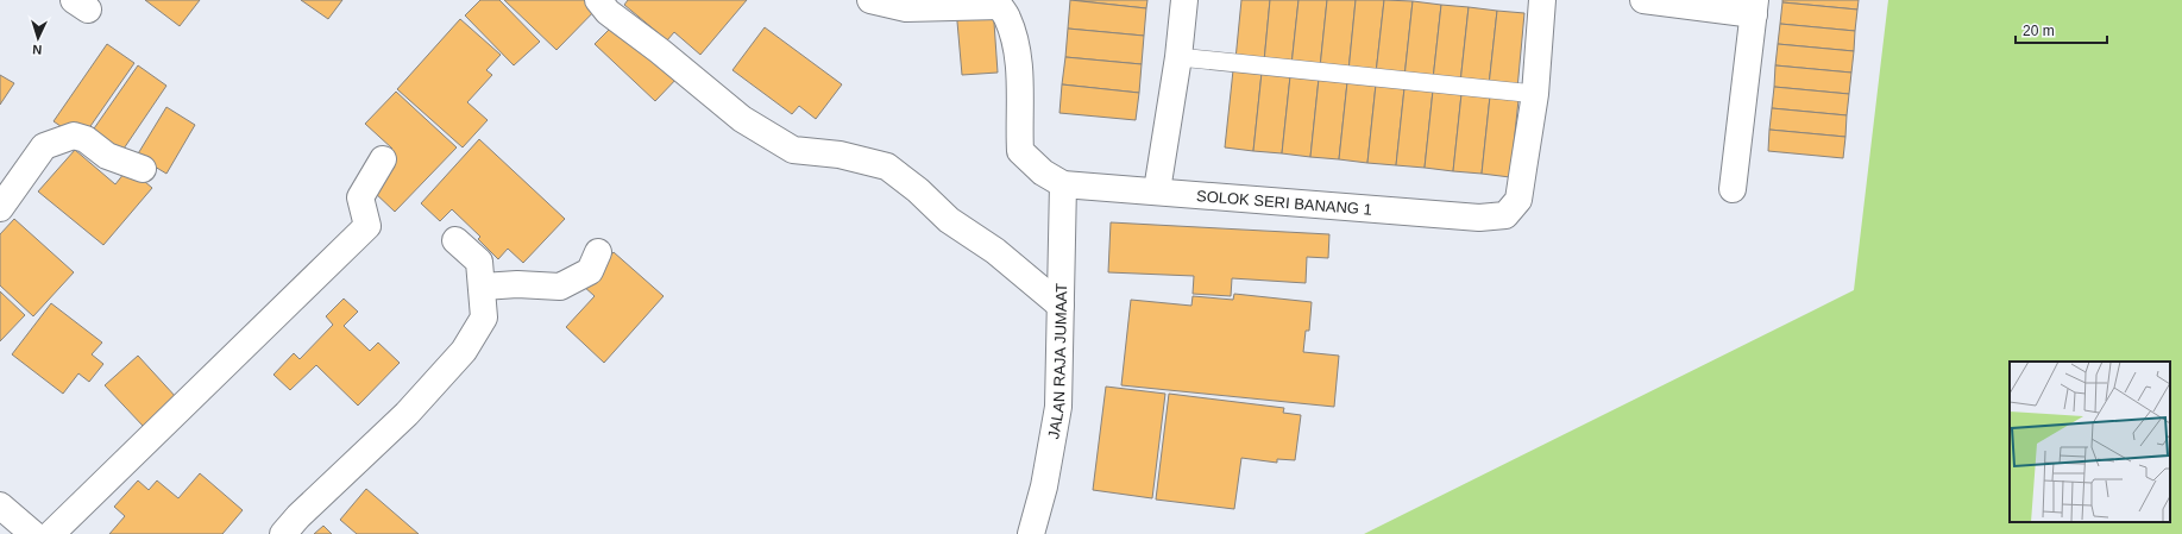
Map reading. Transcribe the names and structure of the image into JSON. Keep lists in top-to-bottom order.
{
  "streets": {
    "street": ["SOLOK SERI BANANG 1", "JALAN RAJA JUMAAT"]
  },
  "crossings": [
    ["SOLOK SERI BANANG 1", "JALAN RAJA JUMAAT"]
  ],
  "scale_bar": "20 m",
  "north": "bottom"
}
